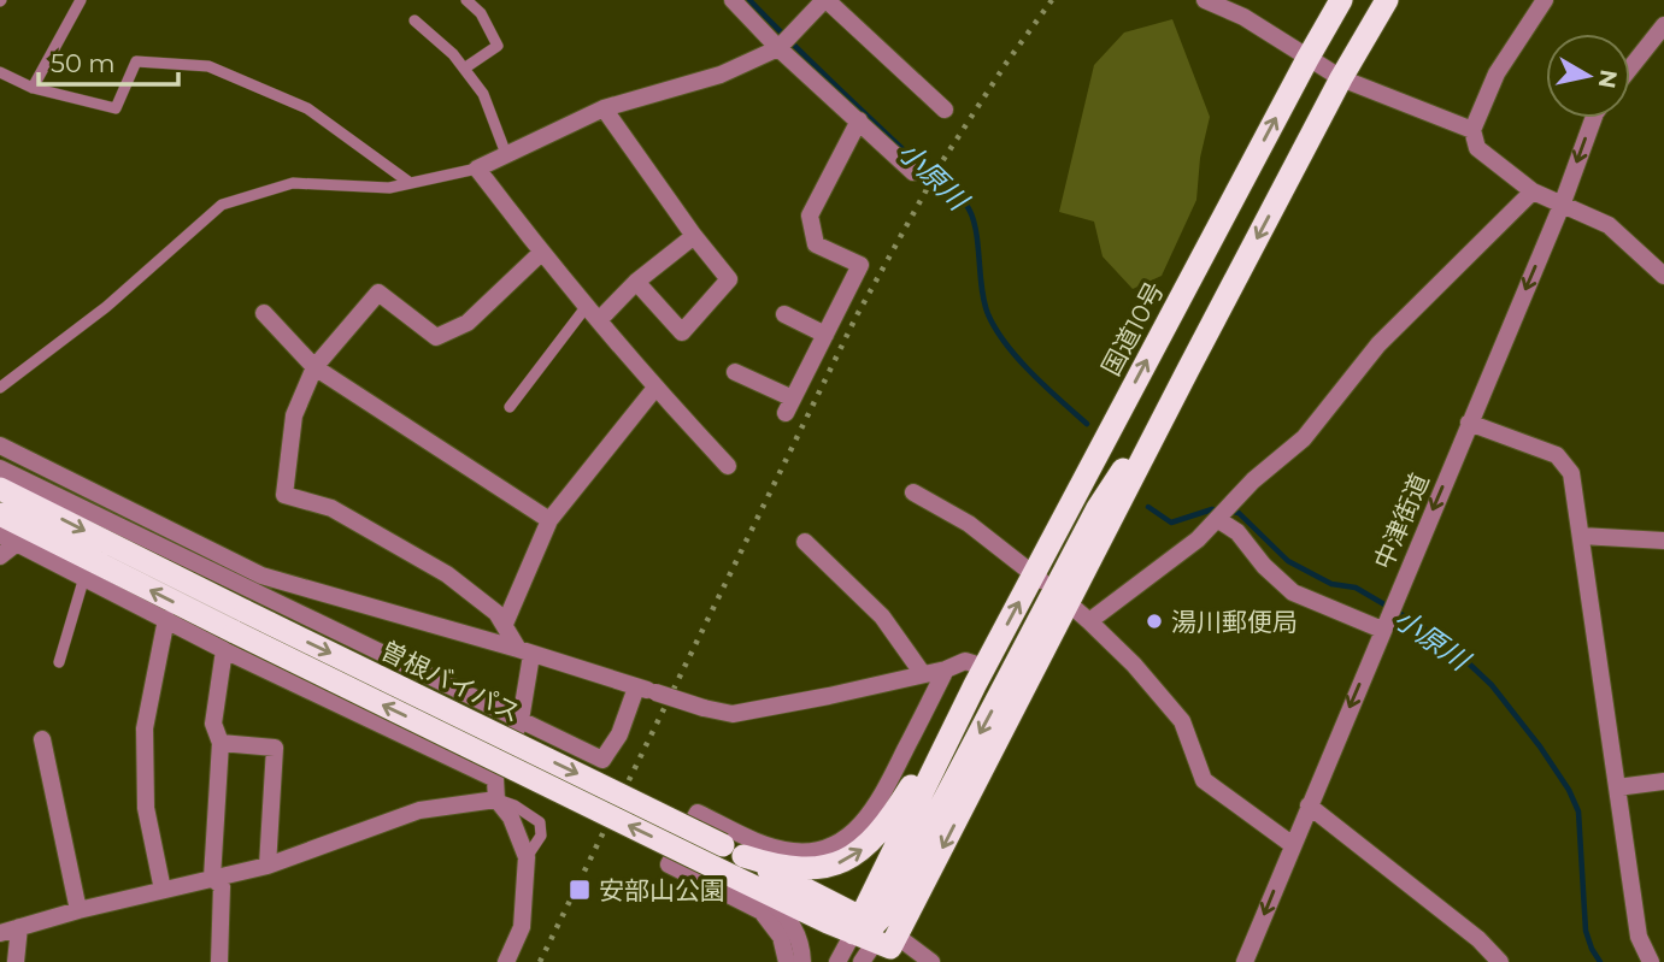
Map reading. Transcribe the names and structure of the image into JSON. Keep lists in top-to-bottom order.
{
  "streets": {
    "highway": ["国道10号", "曽根バイパス"],
    "street": ["中津街道"]
  },
  "water": ["小原川"],
  "places": {
    "other": ["湯川郵便局"],
    "transit": ["安部山公園"]
  },
  "scale_bar": "50 m",
  "north": "right"
}
